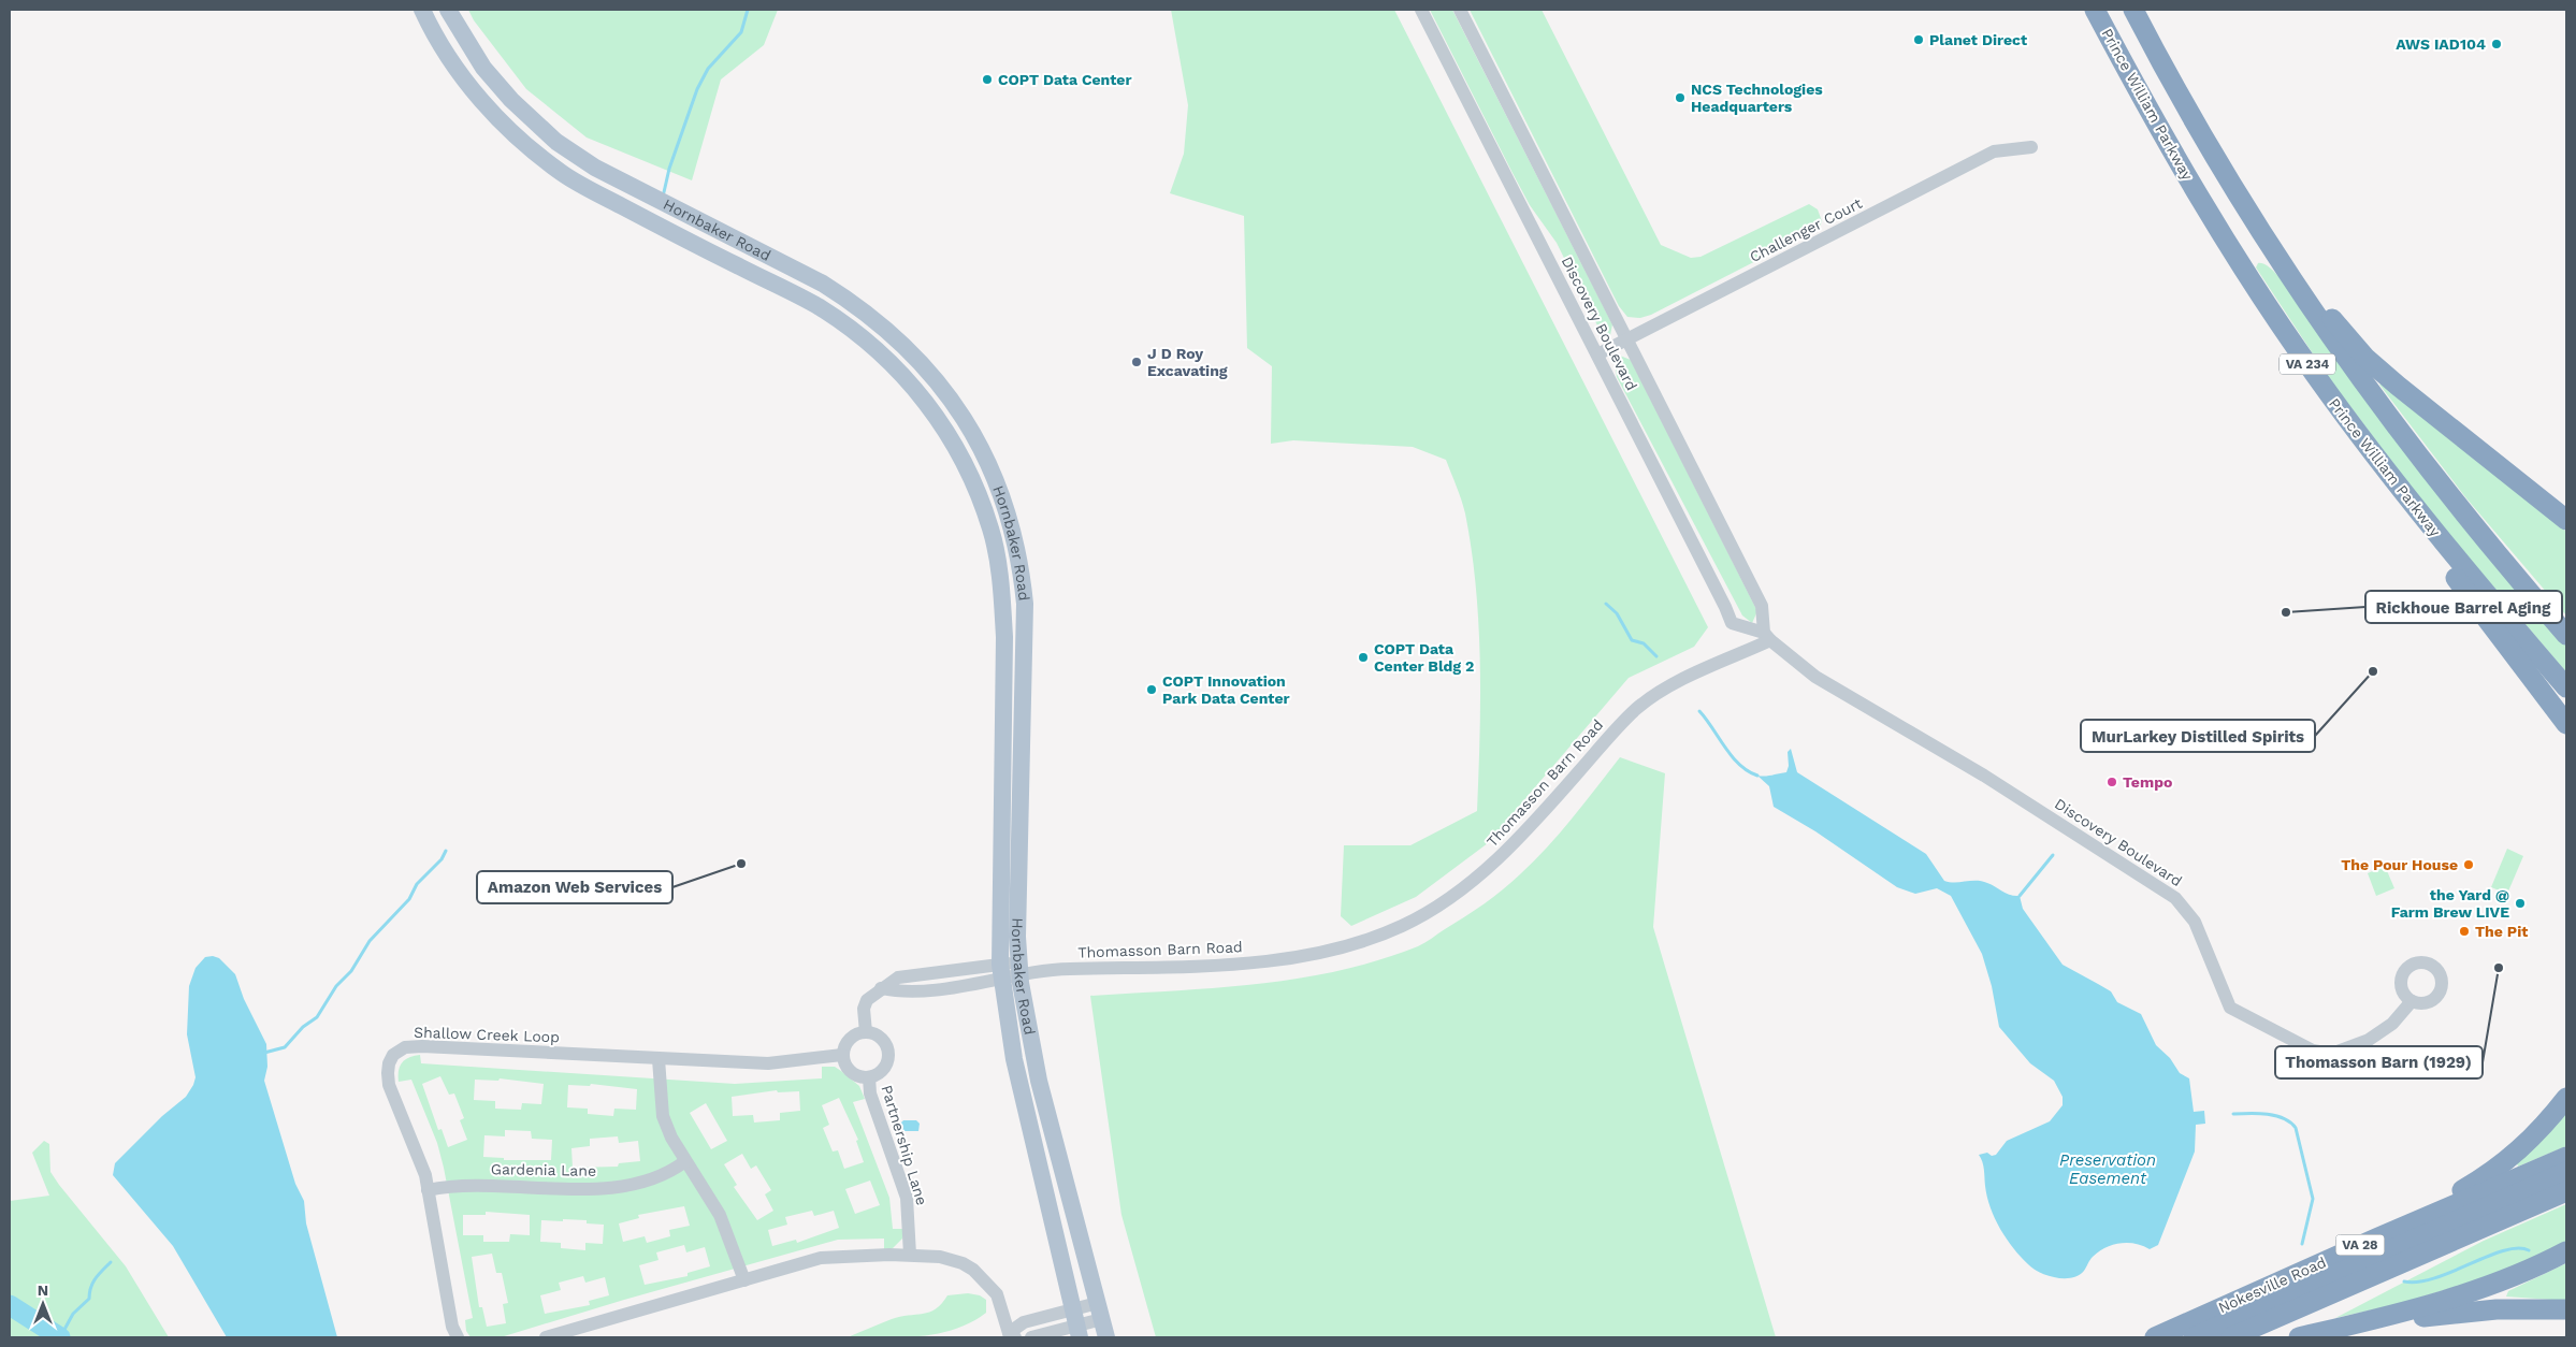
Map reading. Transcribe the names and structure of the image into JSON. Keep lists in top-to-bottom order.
{
  "streets": {
    "highway": [
      "Prince William Parkway",
      "VA 234",
      "VA 28",
      "Nokesville Road"
    ],
    "main road": ["Hornbaker Road"],
    "street": [
      "Challenger Court",
      "Discovery Boulevard",
      "Thomasson Barn Road",
      "Shallow Creek Loop",
      "Partnership Lane",
      "Gardenia Lane"
    ]
  },
  "crossings": [
    ["Hornbaker Road", "Thomasson Barn Road"],
    ["Challenger Court", "Discovery Boulevard"],
    ["Discovery Boulevard", "Thomasson Barn Road"],
    ["Shallow Creek Loop", "Partnership Lane"],
    ["Shallow Creek Loop", "Gardenia Lane"]
  ],
  "water": ["Preservation Easement"],
  "places": [
    "Planet Direct",
    "AWS IAD104",
    "COPT Data Center",
    "NCS Technologies Headquarters",
    "J D Roy Excavating",
    "Rickhoue Barrel Aging",
    "COPT Data Center Bldg 2",
    "MurLarkey Distilled Spirits",
    "COPT Innovation Park Data Center",
    "Tempo",
    "Amazon Web Services",
    "The Pour House",
    "the Yard @ Farm Brew LIVE",
    "The Pit",
    "Thomasson Barn (1929)"
  ],
  "north": "top"
}
